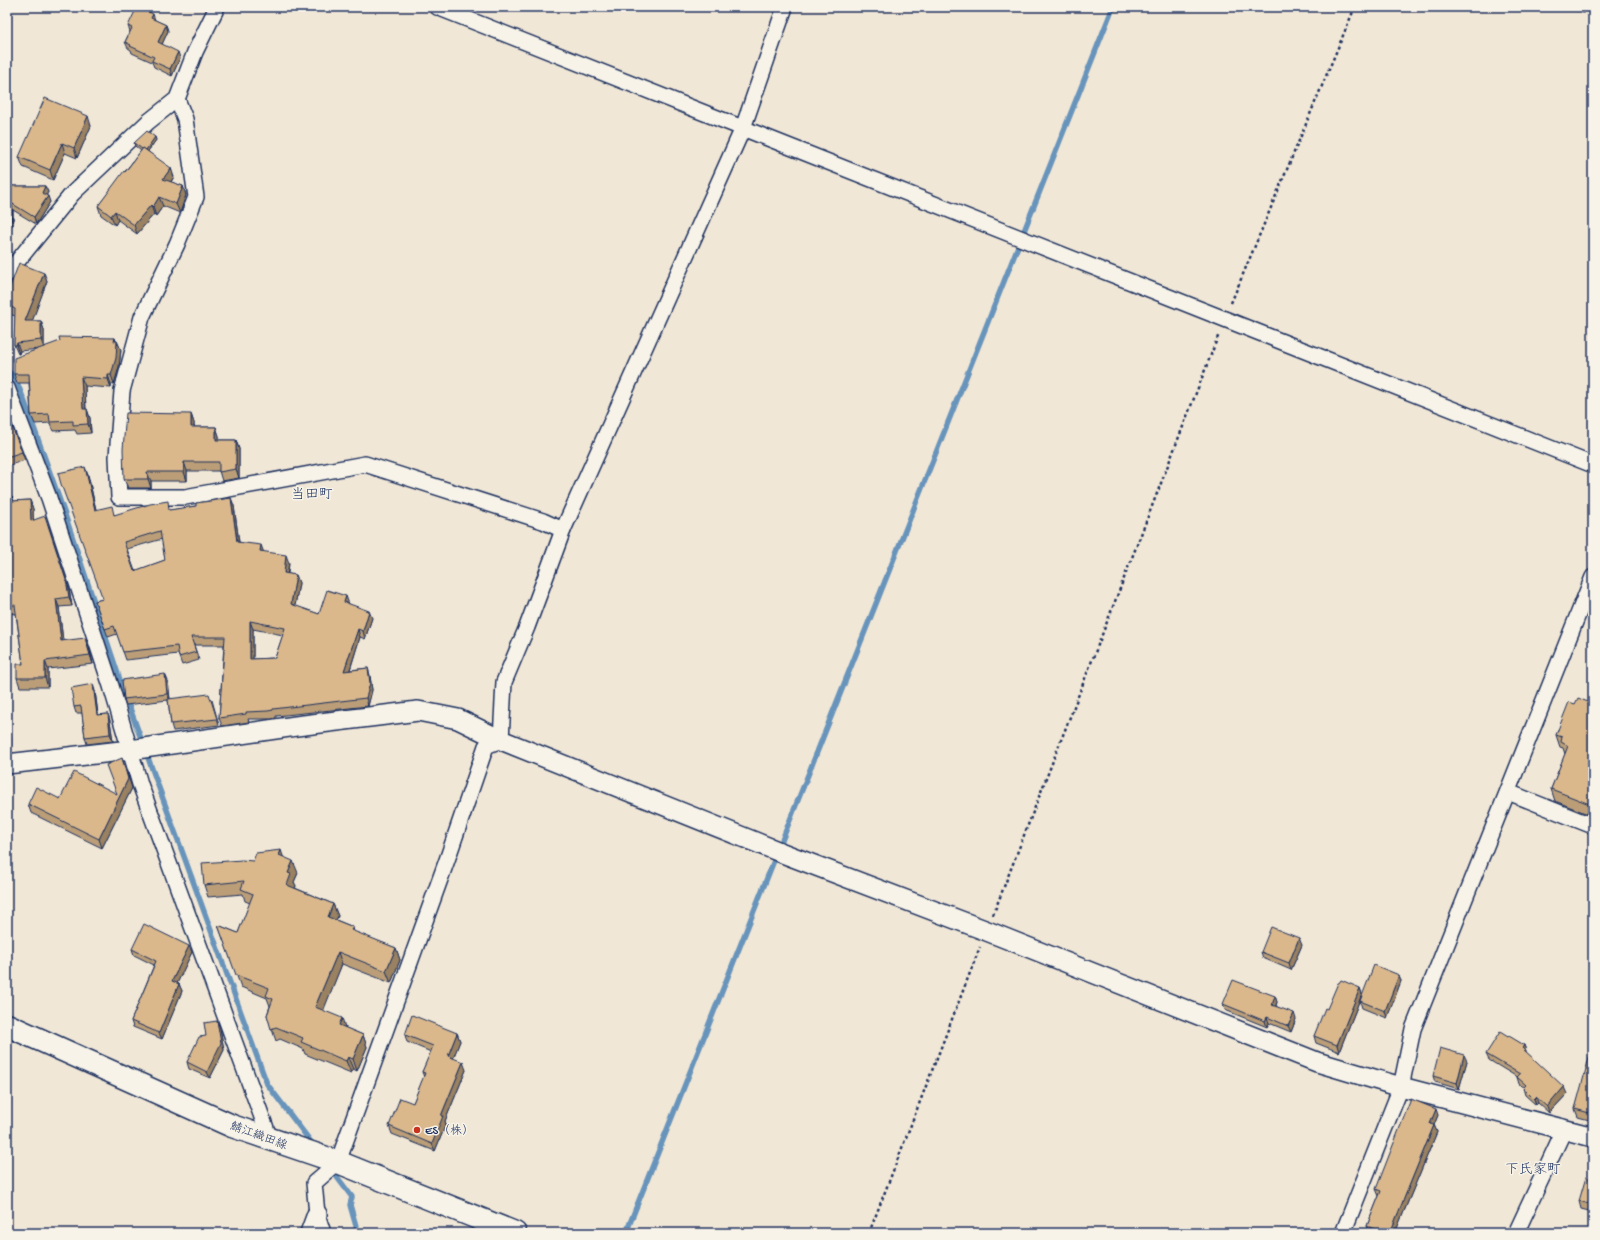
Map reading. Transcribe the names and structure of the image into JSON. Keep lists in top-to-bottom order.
{
  "streets": {
    "main road": ["鯖江織田線"]
  },
  "districts": ["当田町", "下氏家町"],
  "places": ["ES（株）"]
}
